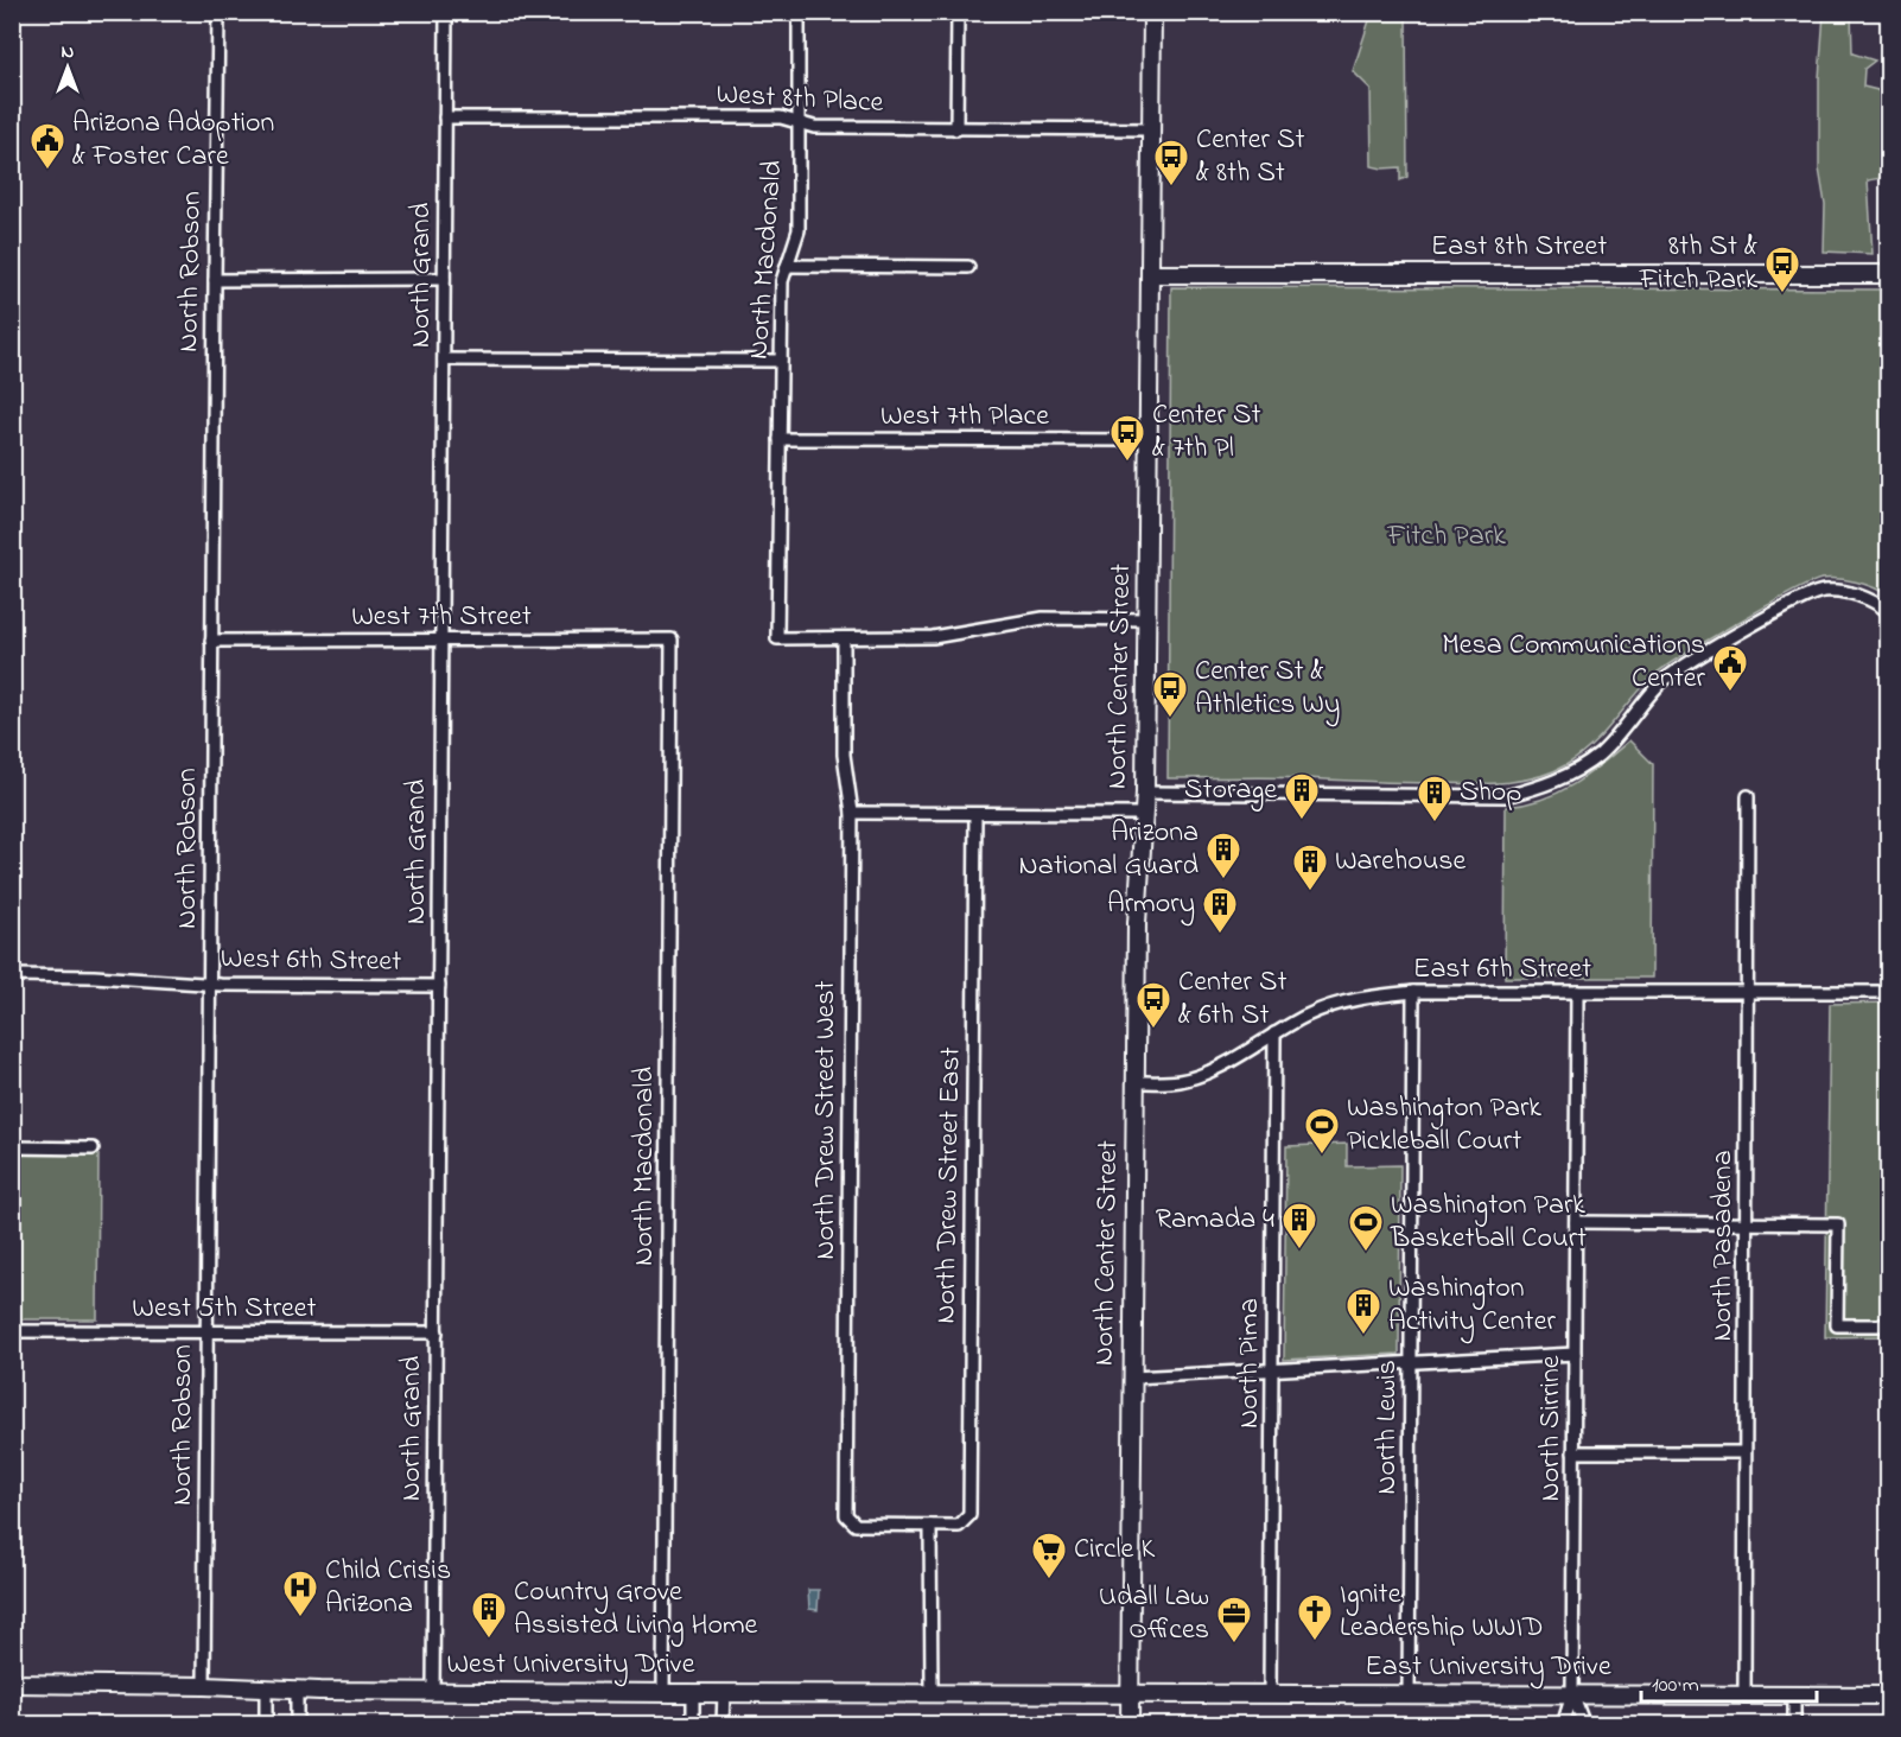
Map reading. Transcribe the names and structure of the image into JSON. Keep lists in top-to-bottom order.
{
  "streets": {
    "street": [
      "West 8th Place",
      "East 8th Street",
      "North Macdonald",
      "North Robson",
      "North Grand",
      "West 7th Place",
      "West 7th Street",
      "North Center Street",
      "West 6th Street",
      "East 6th Street",
      "North Drew Street West",
      "North Drew Street East",
      "North Pasadena",
      "West 5th Street",
      "North Pima",
      "North Lewis",
      "North Sirrine",
      "West University Drive",
      "East University Drive"
    ]
  },
  "crossings": [
    ["West 8th Place", "North Macdonald"],
    ["West 8th Place", "North Grand"],
    ["West 8th Place", "North Center Street"],
    ["East 8th Street", "North Center Street"],
    ["North Macdonald", "West 7th Place"],
    ["North Macdonald", "West 7th Street"],
    ["North Macdonald", "North Drew Street West"],
    ["North Macdonald", "West University Drive"],
    ["North Robson", "West 7th Street"],
    ["North Robson", "West 6th Street"],
    ["North Robson", "West 5th Street"],
    ["North Robson", "West University Drive"],
    ["North Grand", "West 7th Street"],
    ["North Grand", "West 6th Street"],
    ["North Grand", "West 5th Street"],
    ["North Grand", "West University Drive"],
    ["West 7th Place", "North Center Street"],
    ["North Center Street", "East 6th Street"],
    ["North Center Street", "West University Drive"],
    ["North Center Street", "East University Drive"],
    ["East 6th Street", "North Pasadena"],
    ["East 6th Street", "North Pima"],
    ["East 6th Street", "North Lewis"],
    ["East 6th Street", "North Sirrine"],
    ["North Drew Street West", "North Drew Street East"],
    ["North Pasadena", "East University Drive"],
    ["North Pima", "East University Drive"],
    ["North Lewis", "East University Drive"],
    ["North Sirrine", "East University Drive"],
    ["West University Drive", "East University Drive"]
  ],
  "parks": ["Fitch Park"],
  "places": {
    "public building": ["Arizona Adoption & Foster Care", "Mesa Communications Center"],
    "bus stop": [
      "Center St & 8th St",
      "8th St & Fitch Park",
      "Center St & 7th Pl",
      "Center St & Athletics Wy",
      "Center St & 6th St"
    ],
    "building": [
      "Storage",
      "Shop",
      "Arizona National Guard",
      "Warehouse",
      "Armory",
      "Ramada 4",
      "Washington Activity Center",
      "Country Grove Assisted Living Home"
    ],
    "sports": ["Washington Park Pickleball Court", "Washington Park Basketball Court"],
    "supermarket": ["Circle K"],
    "hospital": ["Child Crisis Arizona"],
    "church": ["Ignite Leadership WWID"],
    "office": ["Udall Law Offices"]
  },
  "scale_bar": "100 m",
  "north": "top"
}
